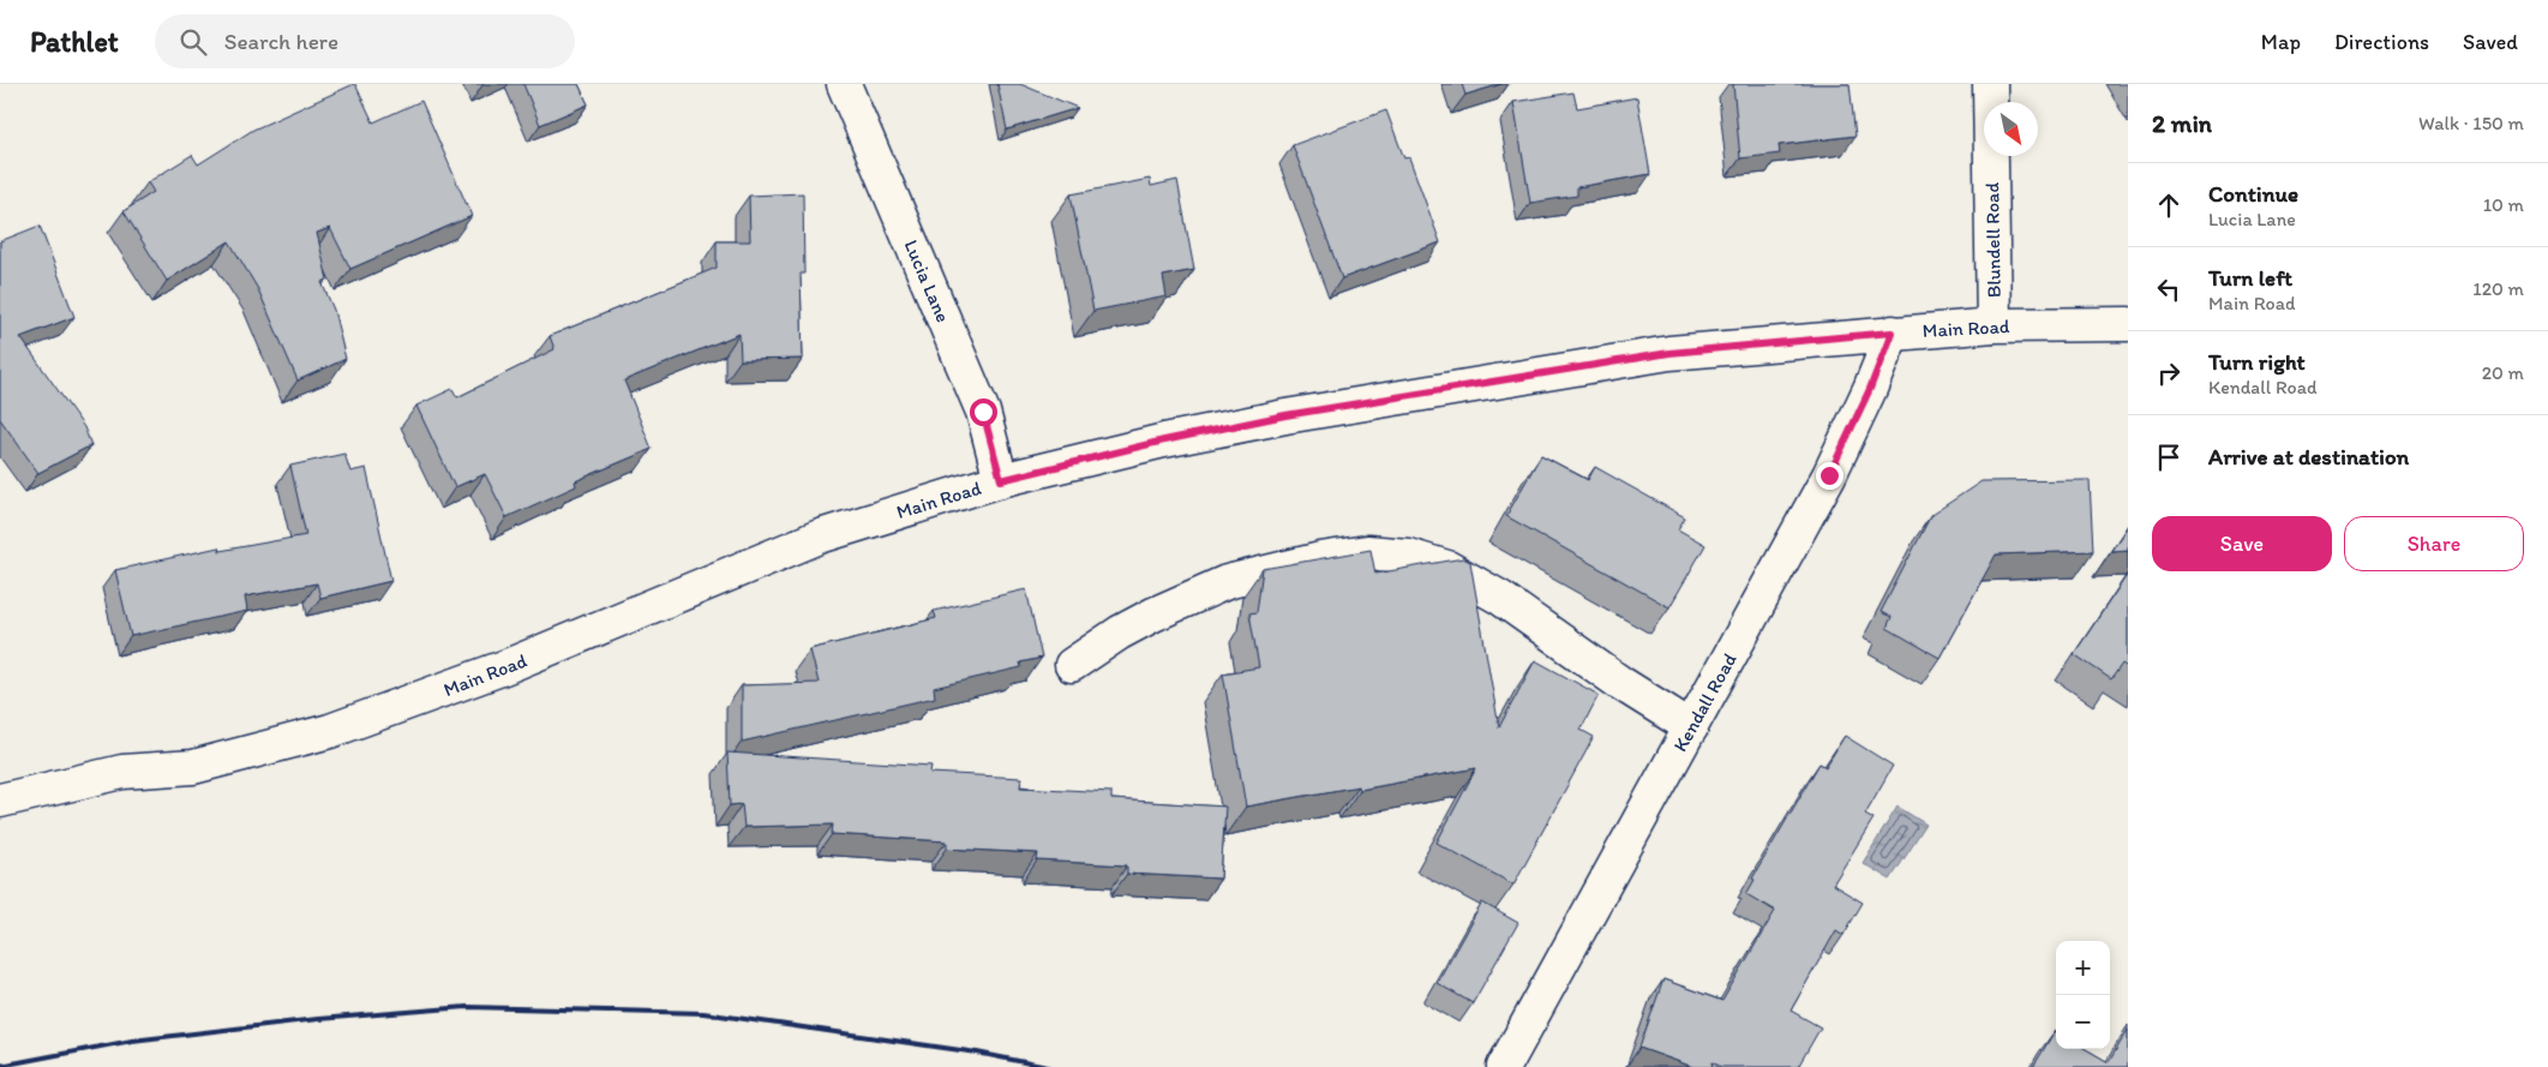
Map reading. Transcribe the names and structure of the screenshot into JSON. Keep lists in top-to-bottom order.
{
  "streets": {
    "main road": [
      "Blundell Road",
      "Lucia Lane",
      "Main Road",
      "Kendall Road"
    ]
  },
  "crossings": [
    ["Blundell Road", "Main Road"],
    ["Lucia Lane", "Main Road"],
    ["Main Road", "Kendall Road"]
  ],
  "north": "bottom right",
  "page": {
    "header": "Pathlet",
    "search": "Search here",
    "nav": ["Map", "Directions", "Saved"],
    "heading": ["2 min", "Walk · 150 m"],
    "list": [
      ["Continue", "Lucia Lane", "10 m"],
      ["Turn left", "Main Road", "120 m"],
      ["Turn right", "Kendall Road", "20 m"],
      "Arrive at destination"
    ],
    "buttons": ["Save", "Share"],
    "map_buttons": ["+", "−"]
  }
}
